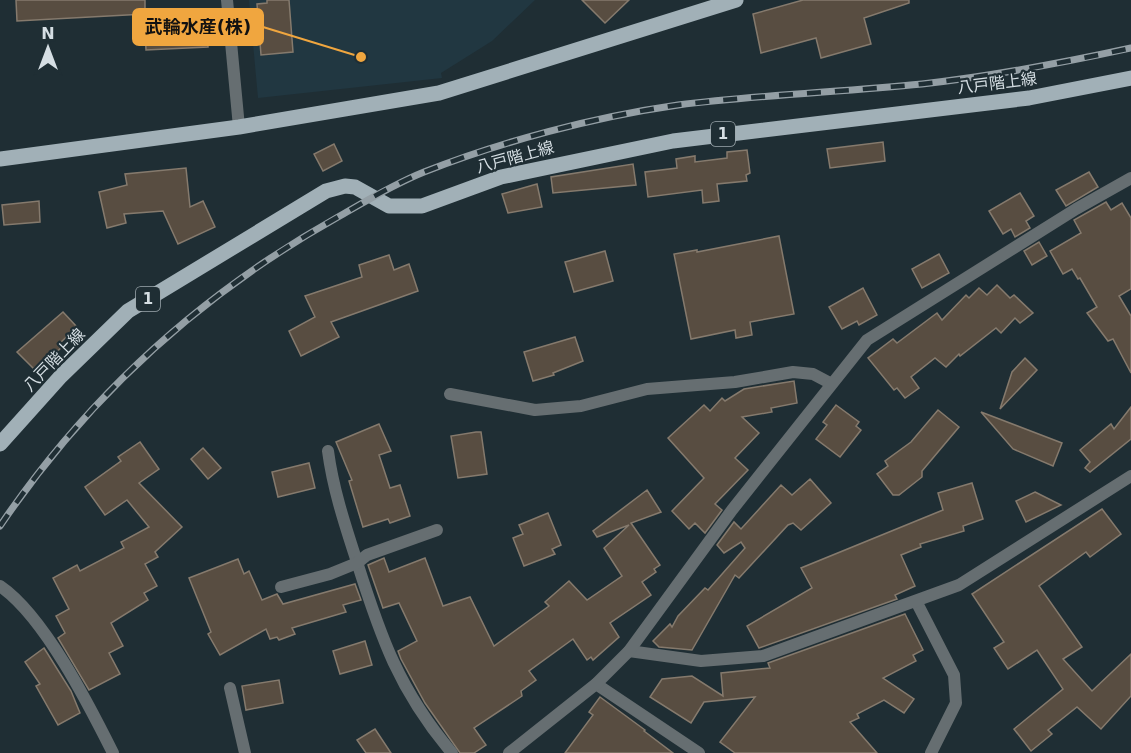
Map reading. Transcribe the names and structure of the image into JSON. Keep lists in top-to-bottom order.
{
  "streets": {
    "main road": ["八戸階上線", "1"]
  },
  "places": ["武輪水産(株)"],
  "north": "top"
}
